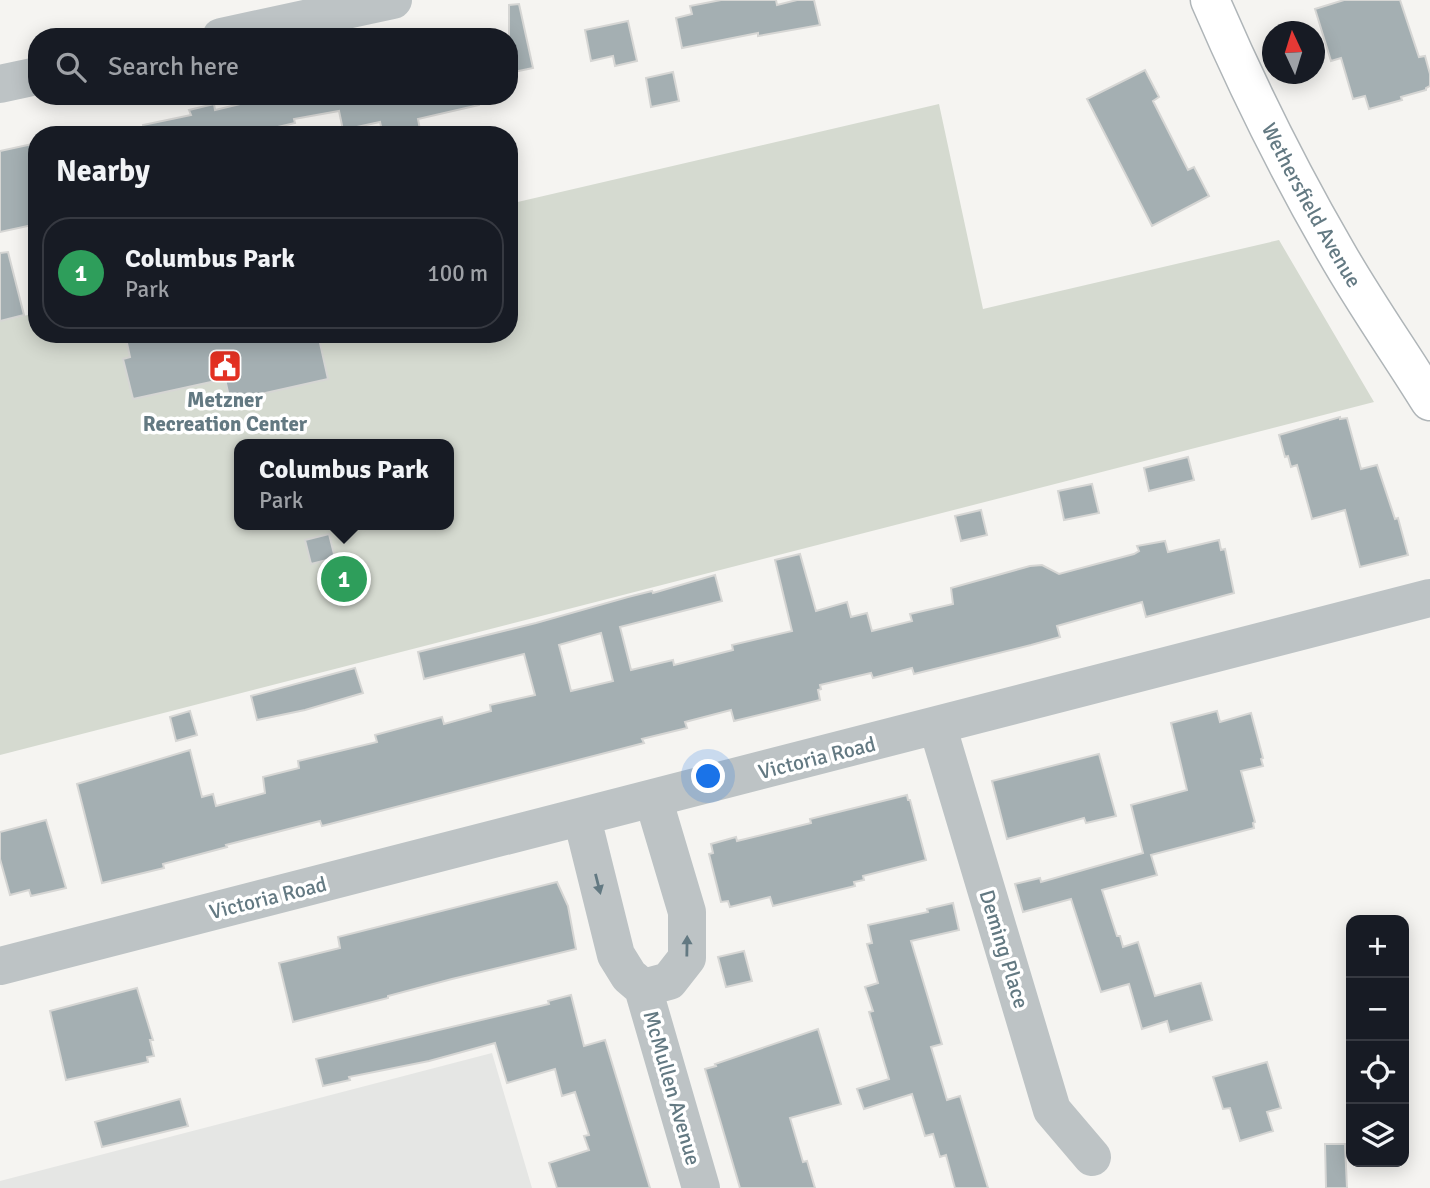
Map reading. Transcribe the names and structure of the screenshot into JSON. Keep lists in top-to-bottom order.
{
  "streets": {
    "main road": ["Wethersfield Avenue"],
    "street": ["Victoria Road", "Deming Place", "McMullen Avenue"]
  },
  "crossings": [
    ["Victoria Road", "Deming Place"],
    ["Victoria Road", "McMullen Avenue"]
  ],
  "places": {
    "public building": ["Metzner Recreation Center"]
  },
  "north": "top",
  "page": {
    "search": "Search here",
    "heading": "Nearby",
    "list": [
      {
        "mark": "1",
        "name": "Columbus Park",
        "note": "Park",
        "value": "100 m"
      }
    ],
    "popup": ["Columbus Park", "Park"],
    "pins": "1",
    "map_buttons": ["+", "−"]
  }
}
